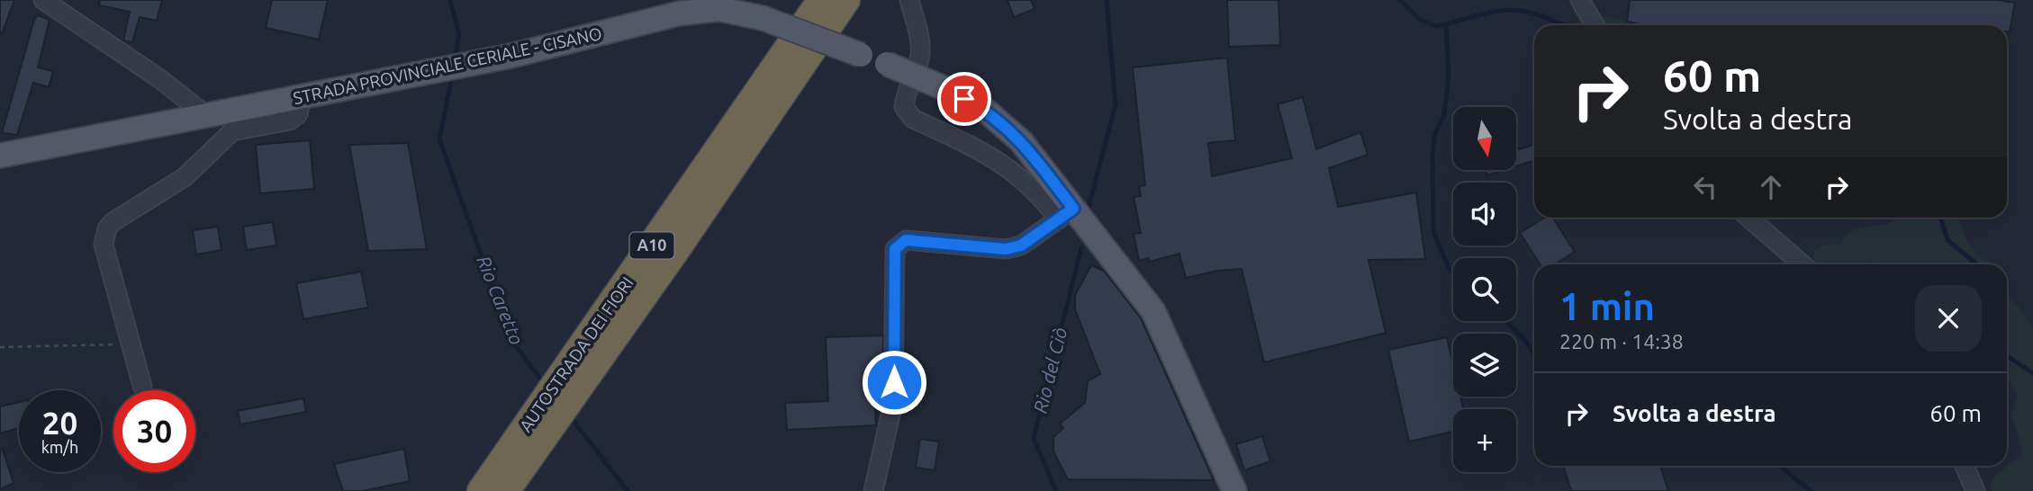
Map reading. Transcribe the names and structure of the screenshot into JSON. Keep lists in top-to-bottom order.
{
  "streets": {
    "highway": ["A10", "AUTOSTRADA DEI FIORI"],
    "main road": ["STRADA PROVINCIALE CERIALE - CISANO"]
  },
  "water": ["Rio Caretto", "Rio del Ciò"],
  "north": "bottom",
  "page": {
    "turn": ["60 m", "Svolta a destra"],
    "map_buttons": "+",
    "heading": ["1 min", "220 m · 14:38"],
    "list": [
      {
        "name": "Svolta a destra",
        "value": "60 m"
      }
    ],
    "speed": "20 km/h",
    "limit": "30"
  }
}
